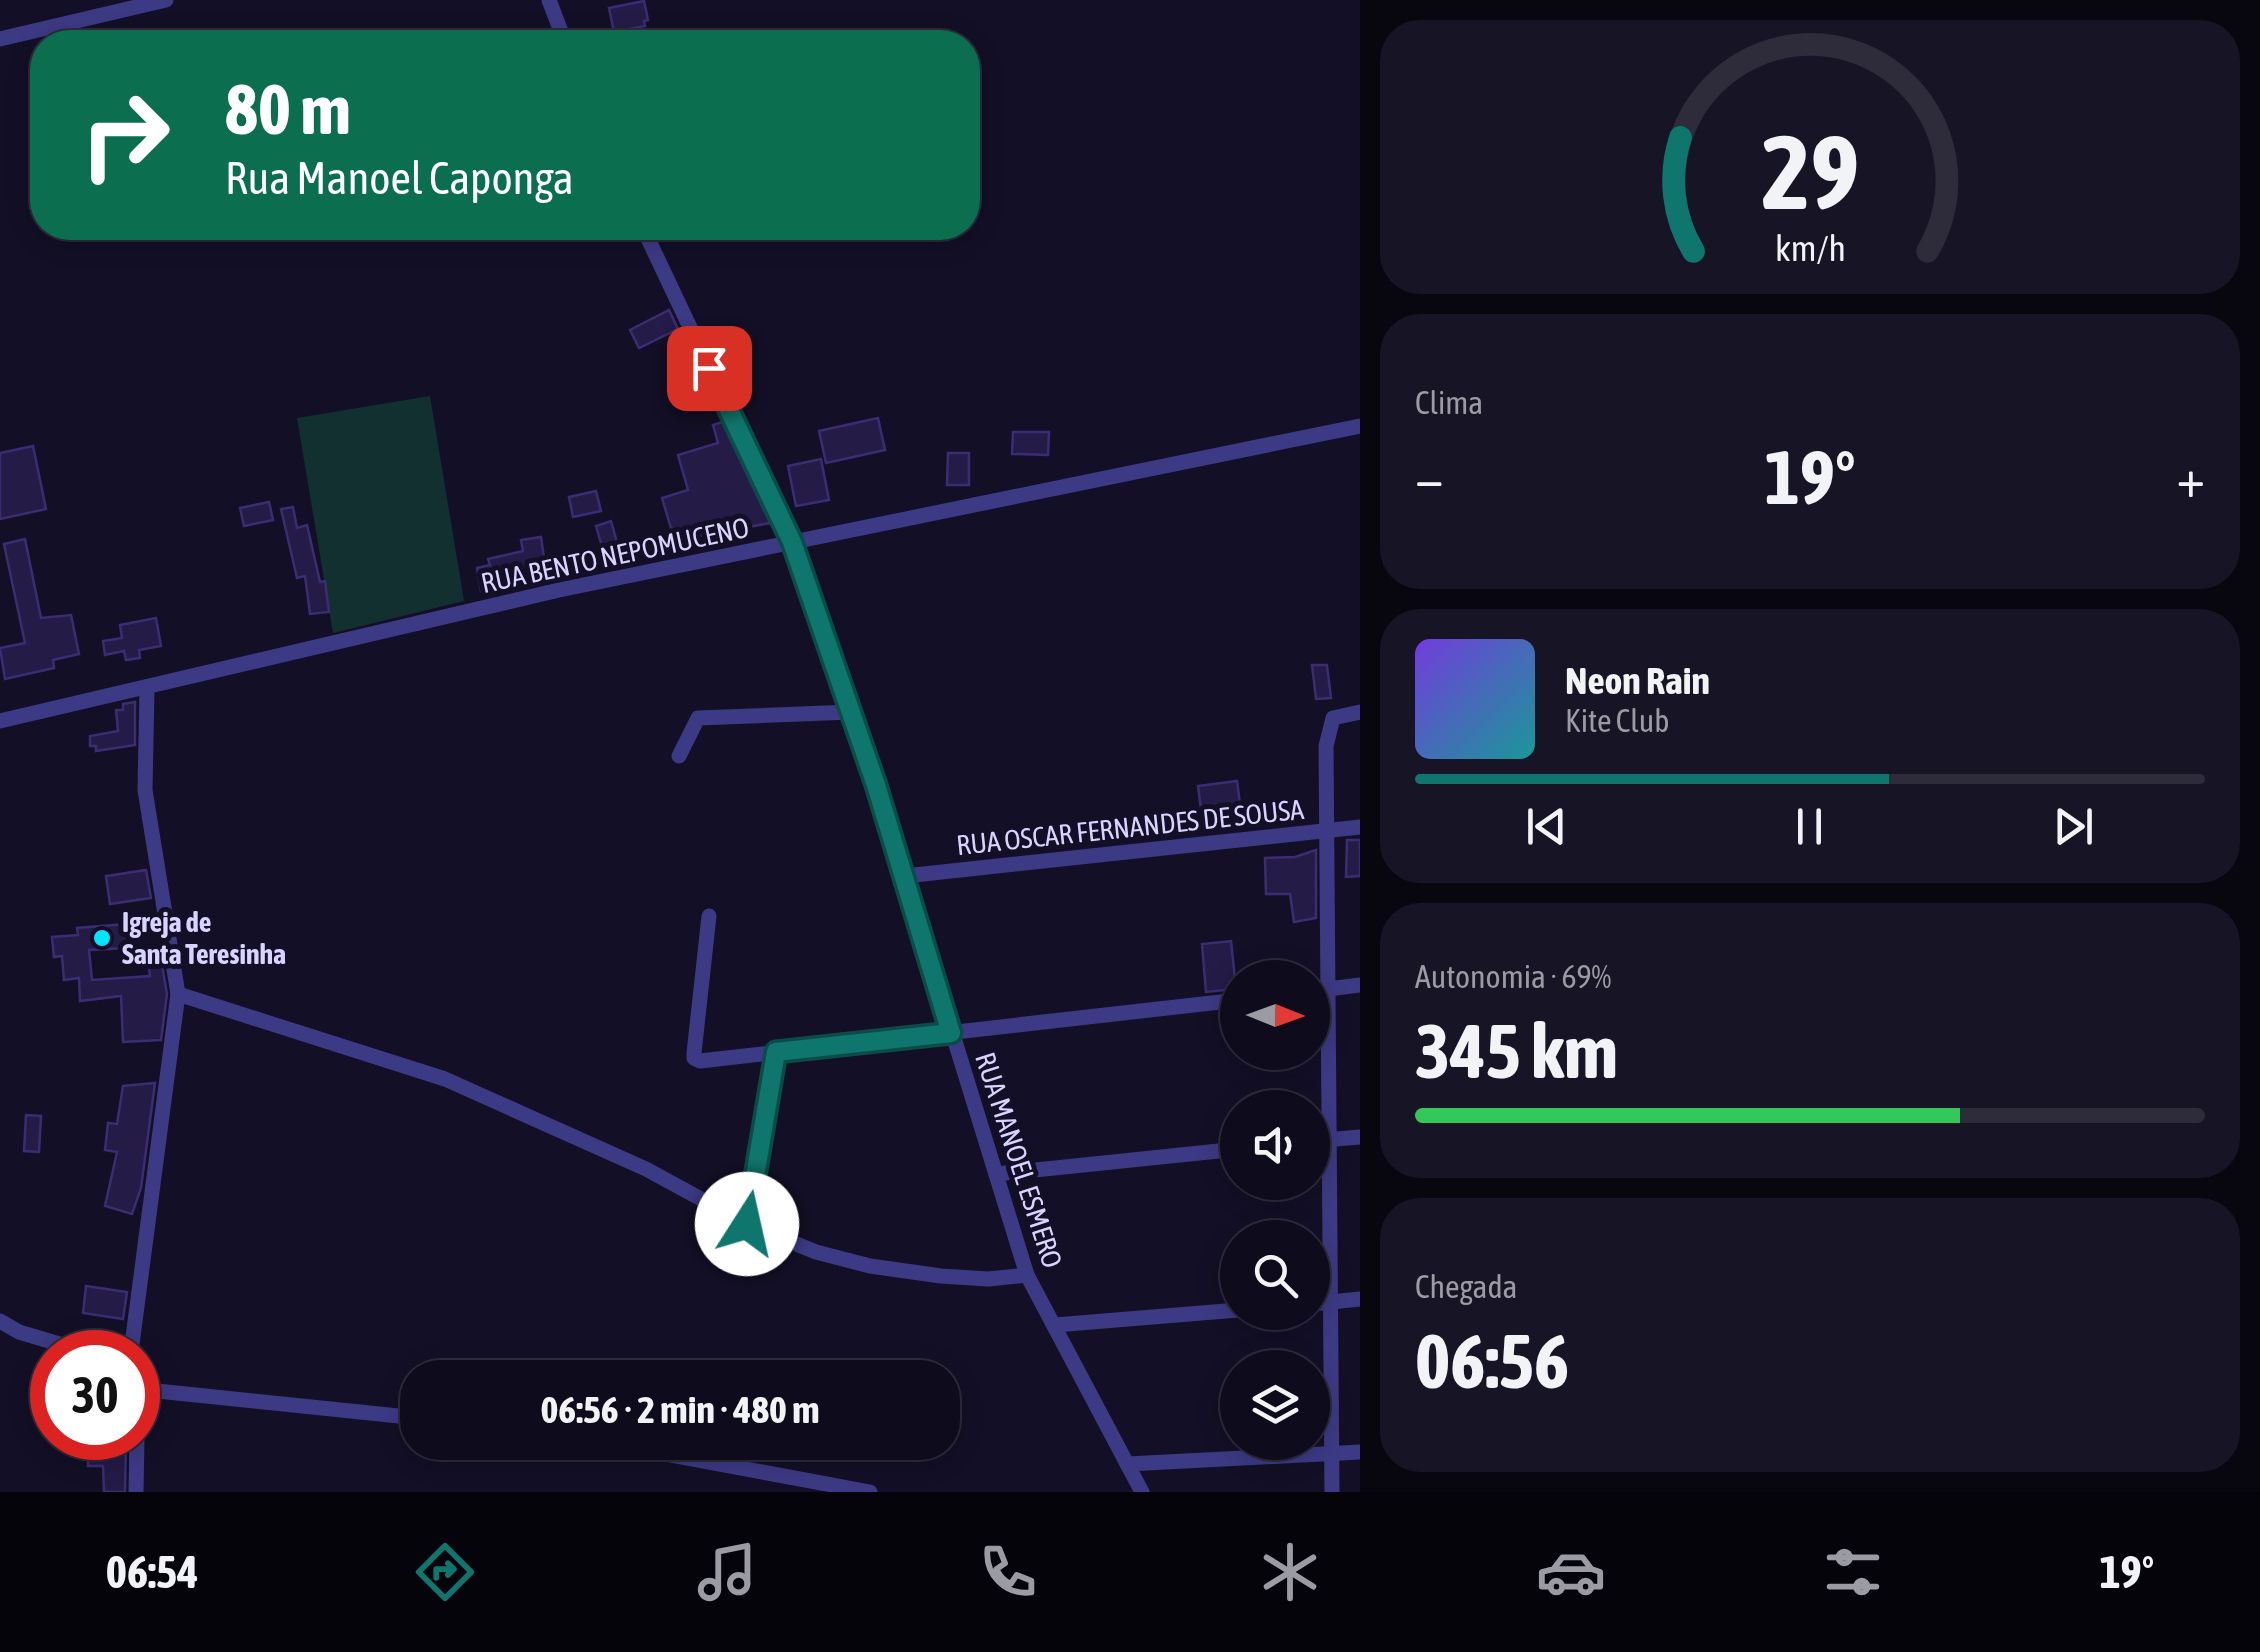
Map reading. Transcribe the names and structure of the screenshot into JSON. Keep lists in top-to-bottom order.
{
  "streets": {
    "street": ["RUA BENTO NEPOMUCENO", "RUA OSCAR FERNANDES DE SOUSA", "RUA MANOEL ESMERO"]
  },
  "crossings": [
    ["RUA BENTO NEPOMUCENO", "RUA MANOEL ESMERO"],
    ["RUA OSCAR FERNANDES DE SOUSA", "RUA MANOEL ESMERO"]
  ],
  "places": ["Igreja de Santa Teresinha"],
  "north": "right",
  "page": {
    "turn": ["80 m", "Rua Manoel Caponga"],
    "tile": [
      "Clima",
      ["Autonomia · 69%", "345 km"],
      ["Chegada", "06:56"]
    ],
    "heat": ["−", "19°", "+"],
    "song": ["Neon Rain", "Kite Club"],
    "limit": "30",
    "trip": "06:56 · 2 min · 480 m",
    "tabs": ["06:54", "19°"],
    "gauge": ["29", "km/h"]
  }
}
